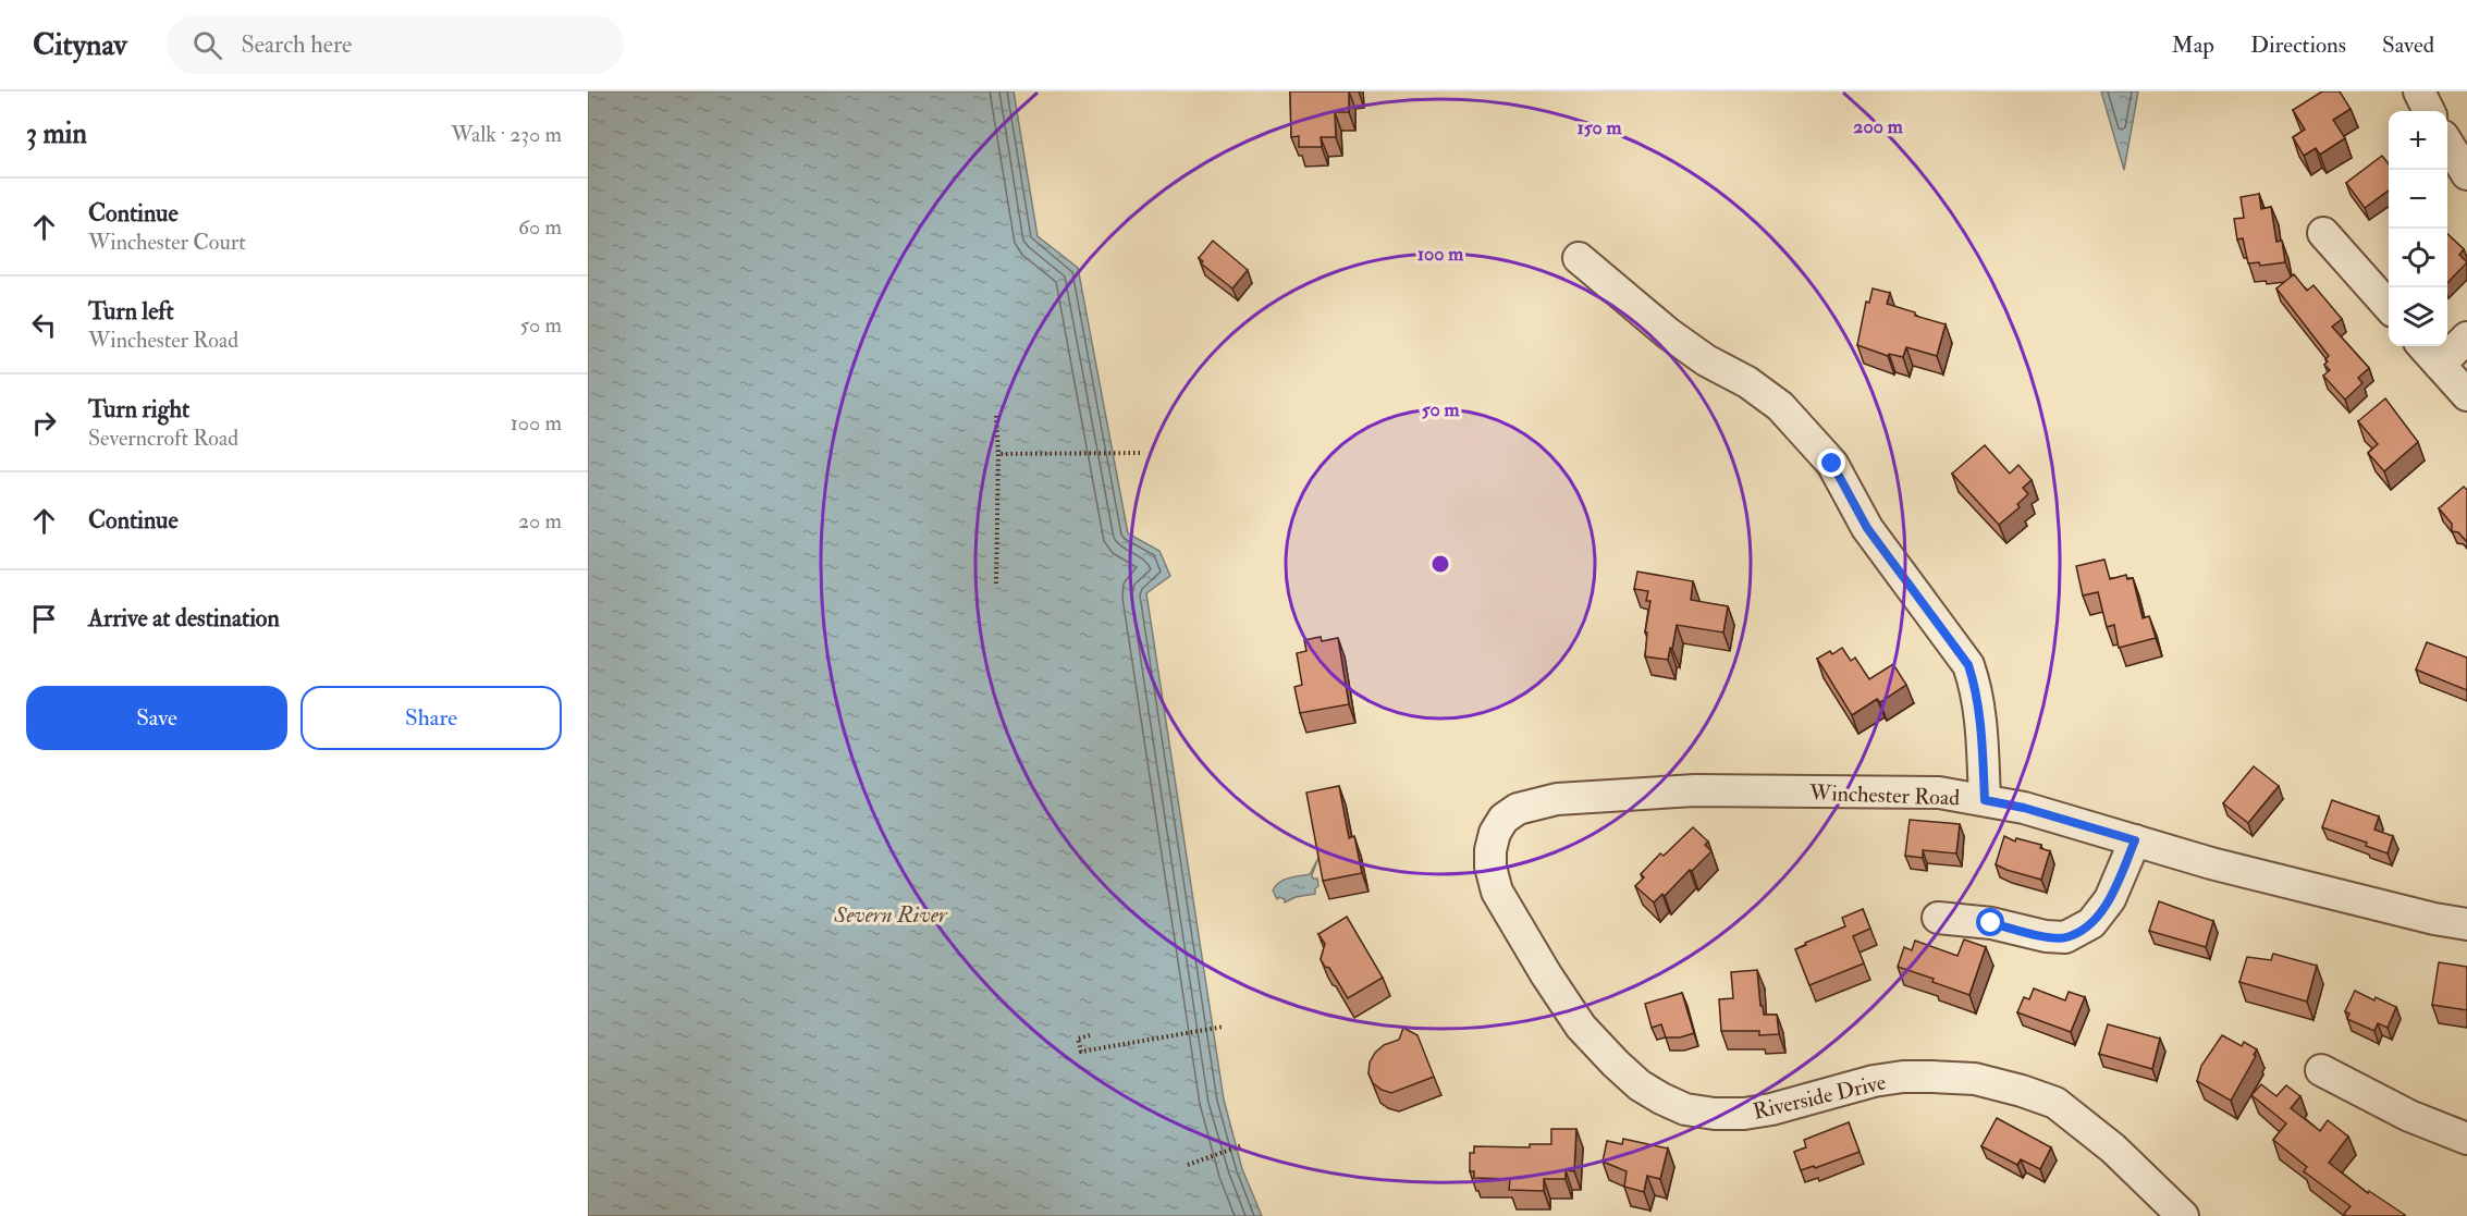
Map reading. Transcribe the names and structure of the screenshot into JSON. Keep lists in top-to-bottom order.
{
  "streets": {
    "street": ["Winchester Road", "Riverside Drive"]
  },
  "crossings": [
    ["Winchester Road", "Riverside Drive"]
  ],
  "water": ["Severn River"],
  "page": {
    "header": "Citynav",
    "search": "Search here",
    "nav": ["Map", "Directions", "Saved"],
    "heading": ["3 min", "Walk · 230 m"],
    "map_buttons": ["+", "−"],
    "list": [
      ["Continue", "Winchester Court", "60 m"],
      ["Turn left", "Winchester Road", "50 m"],
      ["Turn right", "Severncroft Road", "100 m"],
      ["Continue", "20 m"],
      "Arrive at destination"
    ],
    "buttons": ["Save", "Share"]
  },
  "rings": [
    "200 m",
    "150 m",
    "100 m",
    "50 m"
  ]
}
